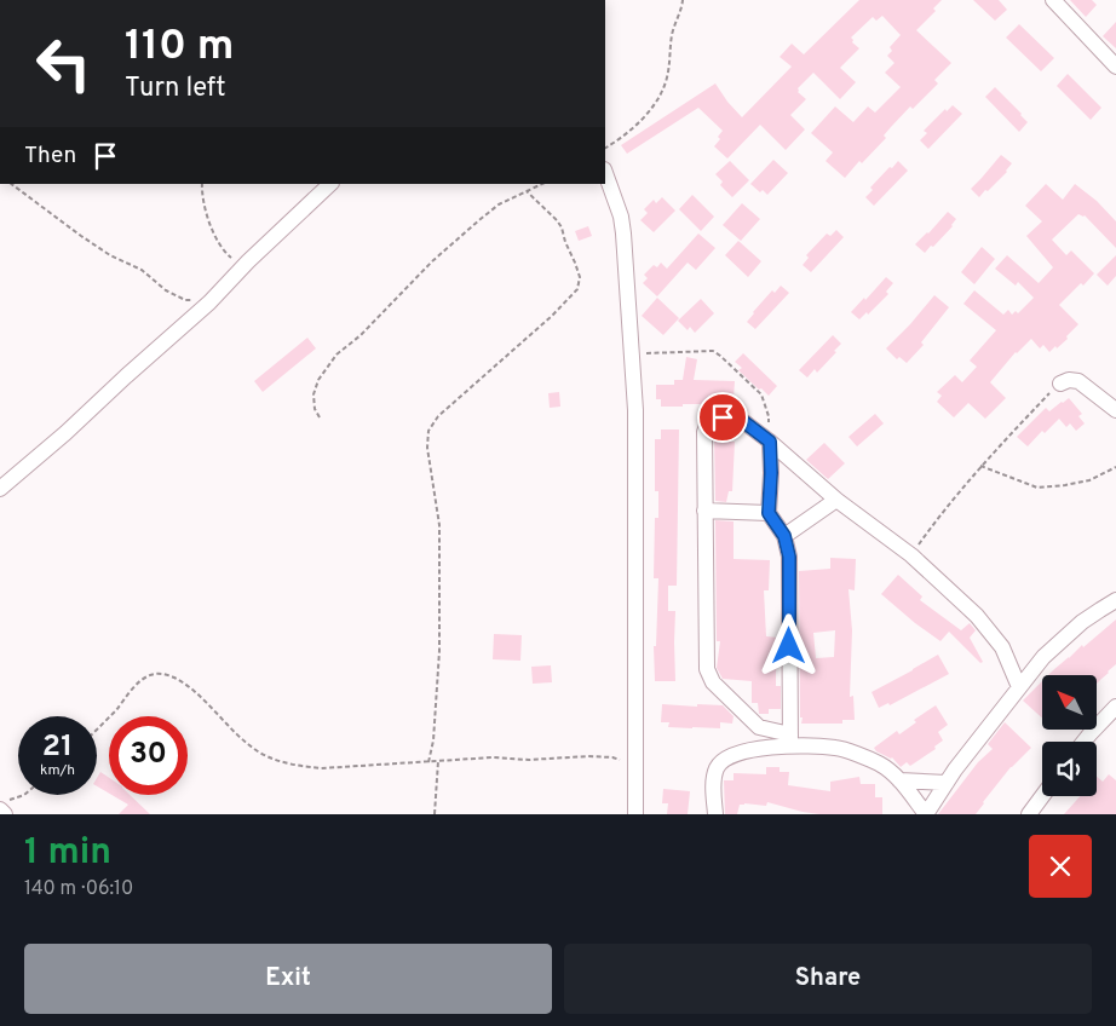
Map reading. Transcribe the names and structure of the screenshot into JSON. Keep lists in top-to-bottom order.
{
  "north": "top left",
  "page": {
    "turn": ["110 m", "Turn left"],
    "then": "Then",
    "speed": "21 km/h",
    "limit": "30",
    "heading": ["1 min", "140 m · 06:10"],
    "buttons": ["Exit", "Share"]
  }
}
